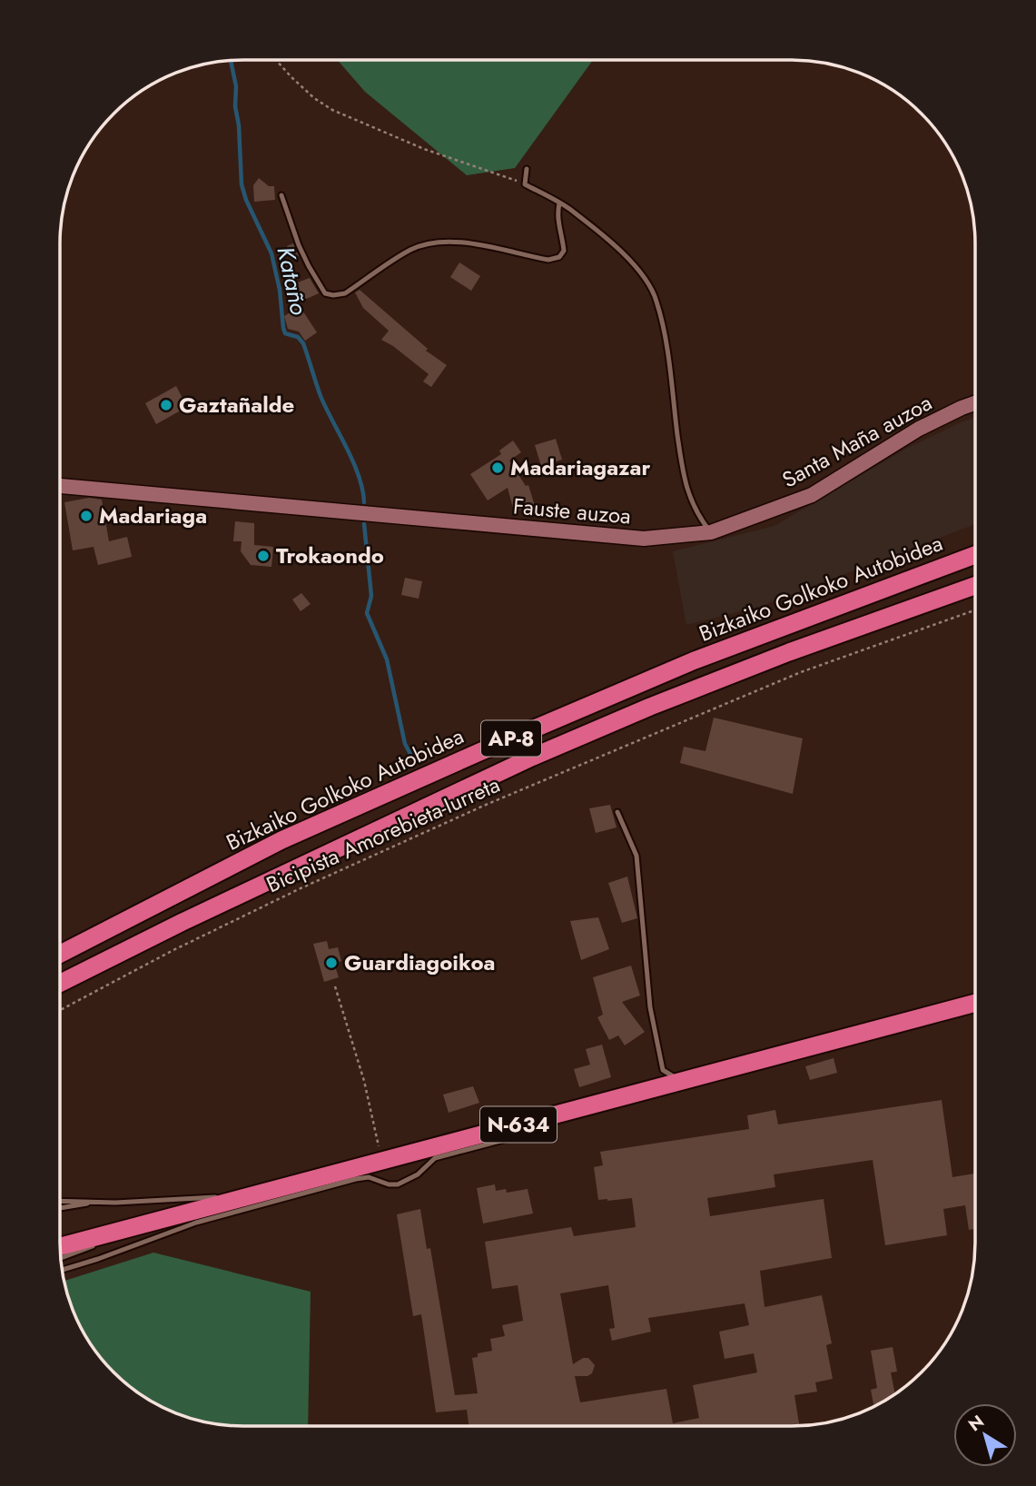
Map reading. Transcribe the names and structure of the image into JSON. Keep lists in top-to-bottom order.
{
  "streets": {
    "highway": ["Bizkaiko Golkoko Autobidea", "AP-8", "N-634"],
    "street": ["Santa Maña auzoa", "Fauste auzoa"],
    "path": ["Bicipista Amorebieta-Iurreta"]
  },
  "crossings": [
    ["Santa Maña auzoa", "Fauste auzoa"]
  ],
  "water": ["Kataño"],
  "places": [
    "Gaztañalde",
    "Madariagazar",
    "Madariaga",
    "Trokaondo",
    "Guardiagoikoa"
  ],
  "north": "top left"
}
